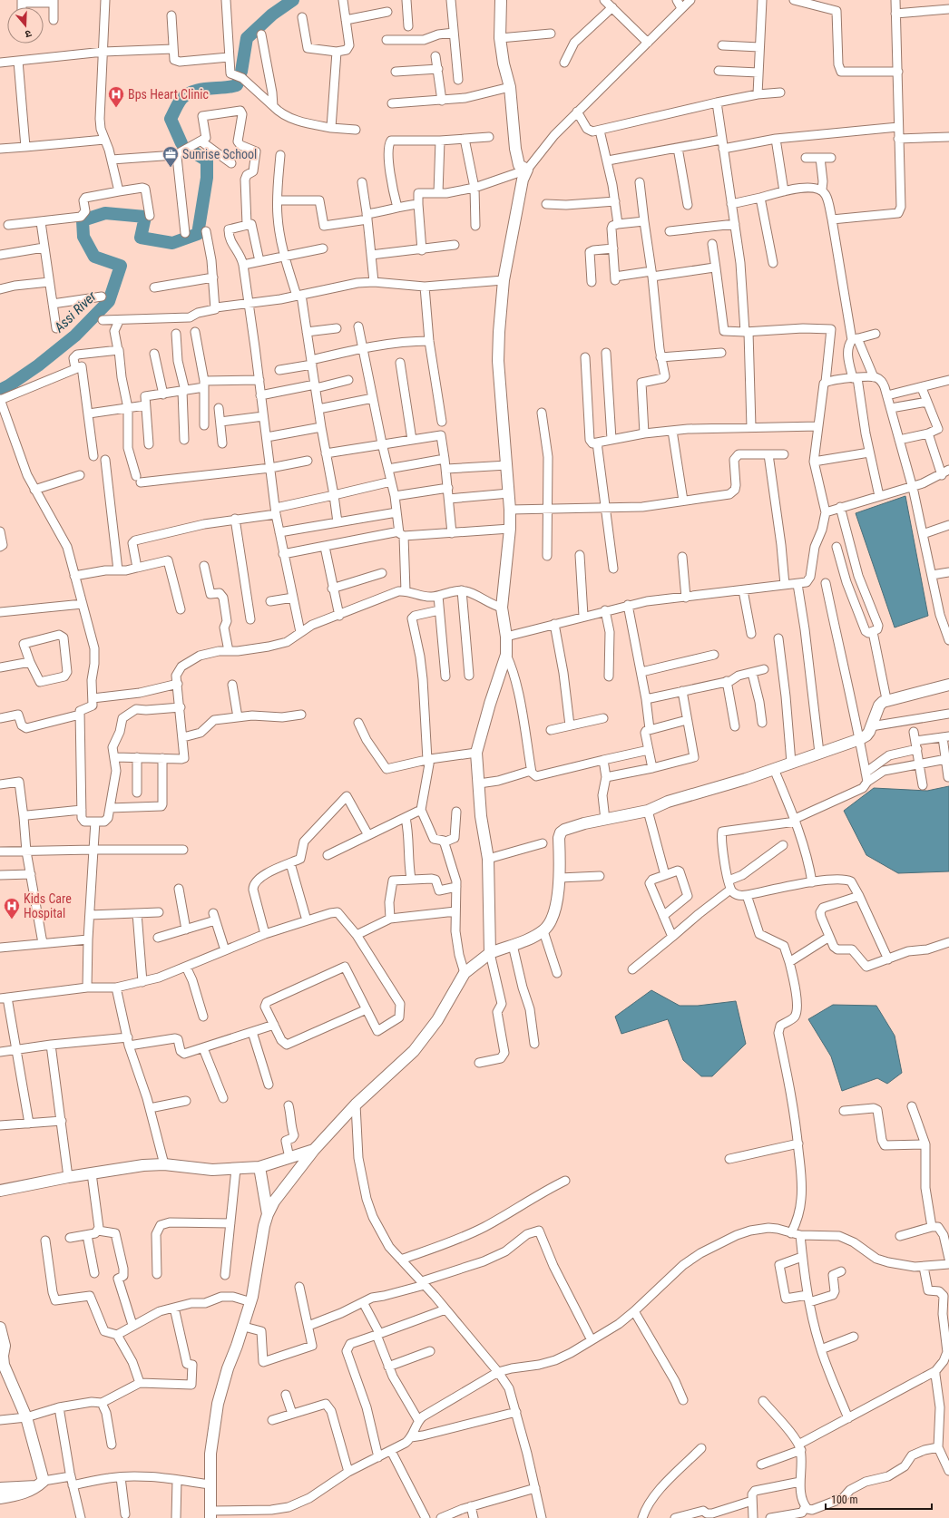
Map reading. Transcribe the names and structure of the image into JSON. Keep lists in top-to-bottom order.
{
  "water": ["Assi River"],
  "places": {
    "hospital": ["Bps Heart Clinic", "Kids Care Hospital"],
    "office": ["Sunrise School"]
  },
  "scale_bar": "100 m",
  "north": "bottom"
}
